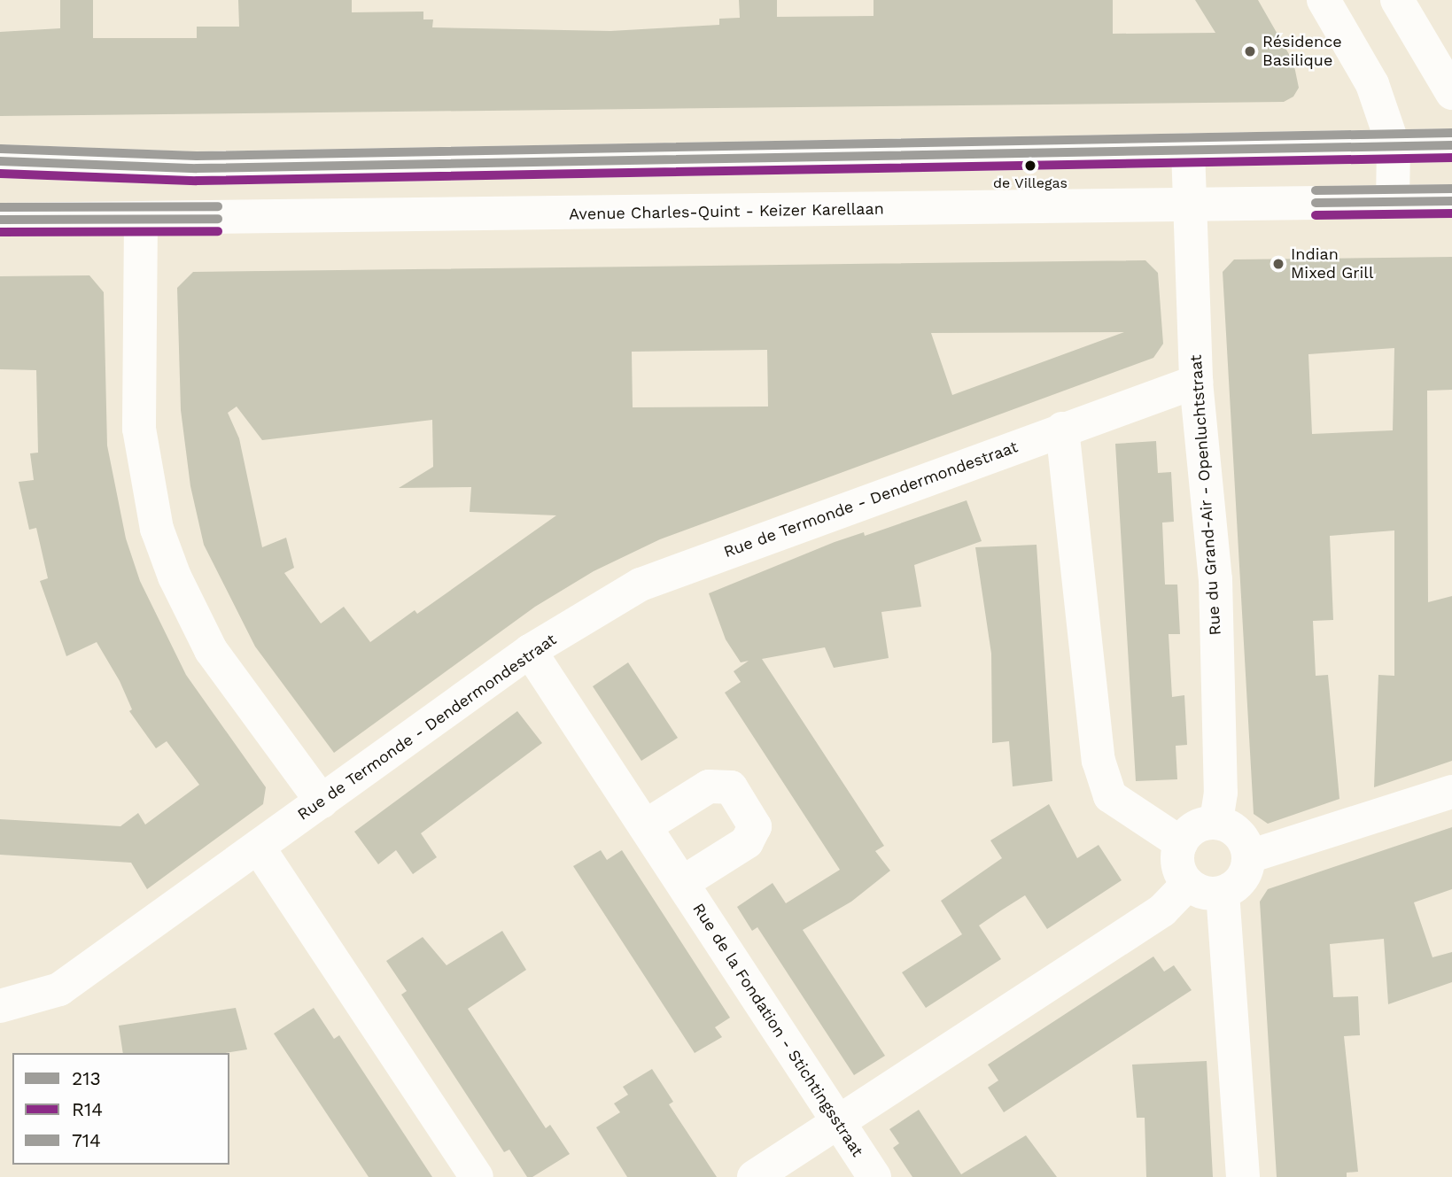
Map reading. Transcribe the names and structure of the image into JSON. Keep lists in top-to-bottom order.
{
  "streets": {
    "street": [
      "Avenue Charles-Quint - Keizer Karellaan",
      "Rue du Grand-Air - Openluchtstraat",
      "Rue de Termonde - Dendermondestraat",
      "Rue de la Fondation - Stichtingsstraat"
    ]
  },
  "crossings": [
    ["Avenue Charles-Quint - Keizer Karellaan", "Rue du Grand-Air - Openluchtstraat"],
    ["Rue du Grand-Air - Openluchtstraat", "Rue de Termonde - Dendermondestraat"],
    ["Rue de Termonde - Dendermondestraat", "Rue de la Fondation - Stichtingsstraat"]
  ],
  "places": ["Résidence Basilique", "de Villegas", "Indian Mixed Grill"],
  "lines": ["transit line 714", "transit line 213", "transit line R14"],
  "legend": ["213", "R14", "714"]
}
